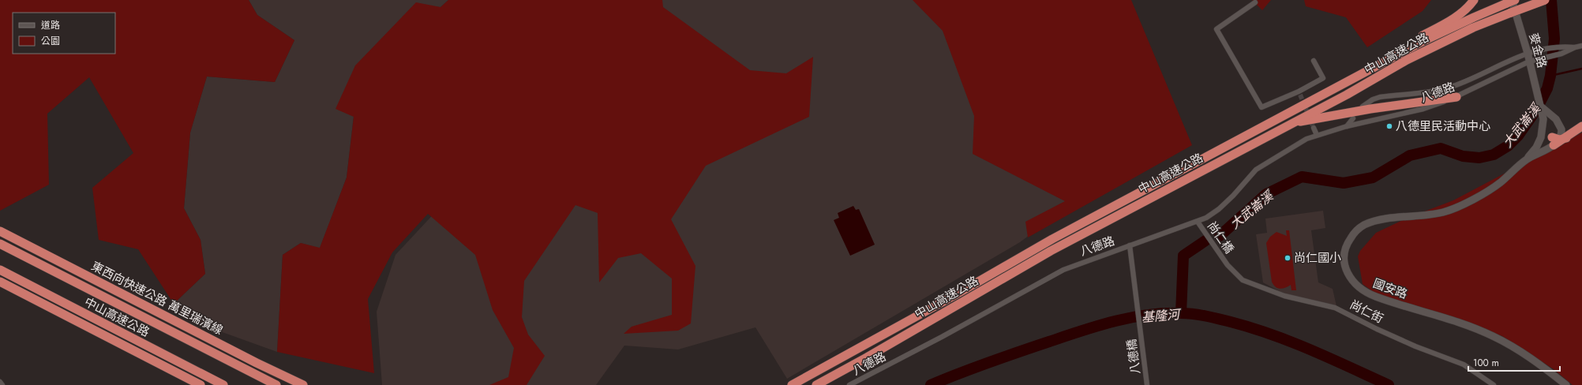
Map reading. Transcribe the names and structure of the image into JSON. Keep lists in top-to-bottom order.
{
  "streets": {
    "highway": ["中山高速公路", "東西向快速公路 萬里瑞濱線"],
    "street": [
      "麥金路",
      "八德路",
      "尚仁橋",
      "國安路",
      "尚仁街",
      "八德橋"
    ]
  },
  "crossings": [
    ["麥金路", "中山高速公路"],
    ["麥金路", "八德路"],
    ["麥金路", "國安路"],
    ["八德路", "尚仁橋"],
    ["八德路", "八德橋"],
    ["尚仁橋", "尚仁街"]
  ],
  "water": ["大武崙溪", "基隆河"],
  "places": ["八德里民活動中心", "尚仁國小"],
  "legend": ["道路", "公園"],
  "scale_bar": "100 m"
}
